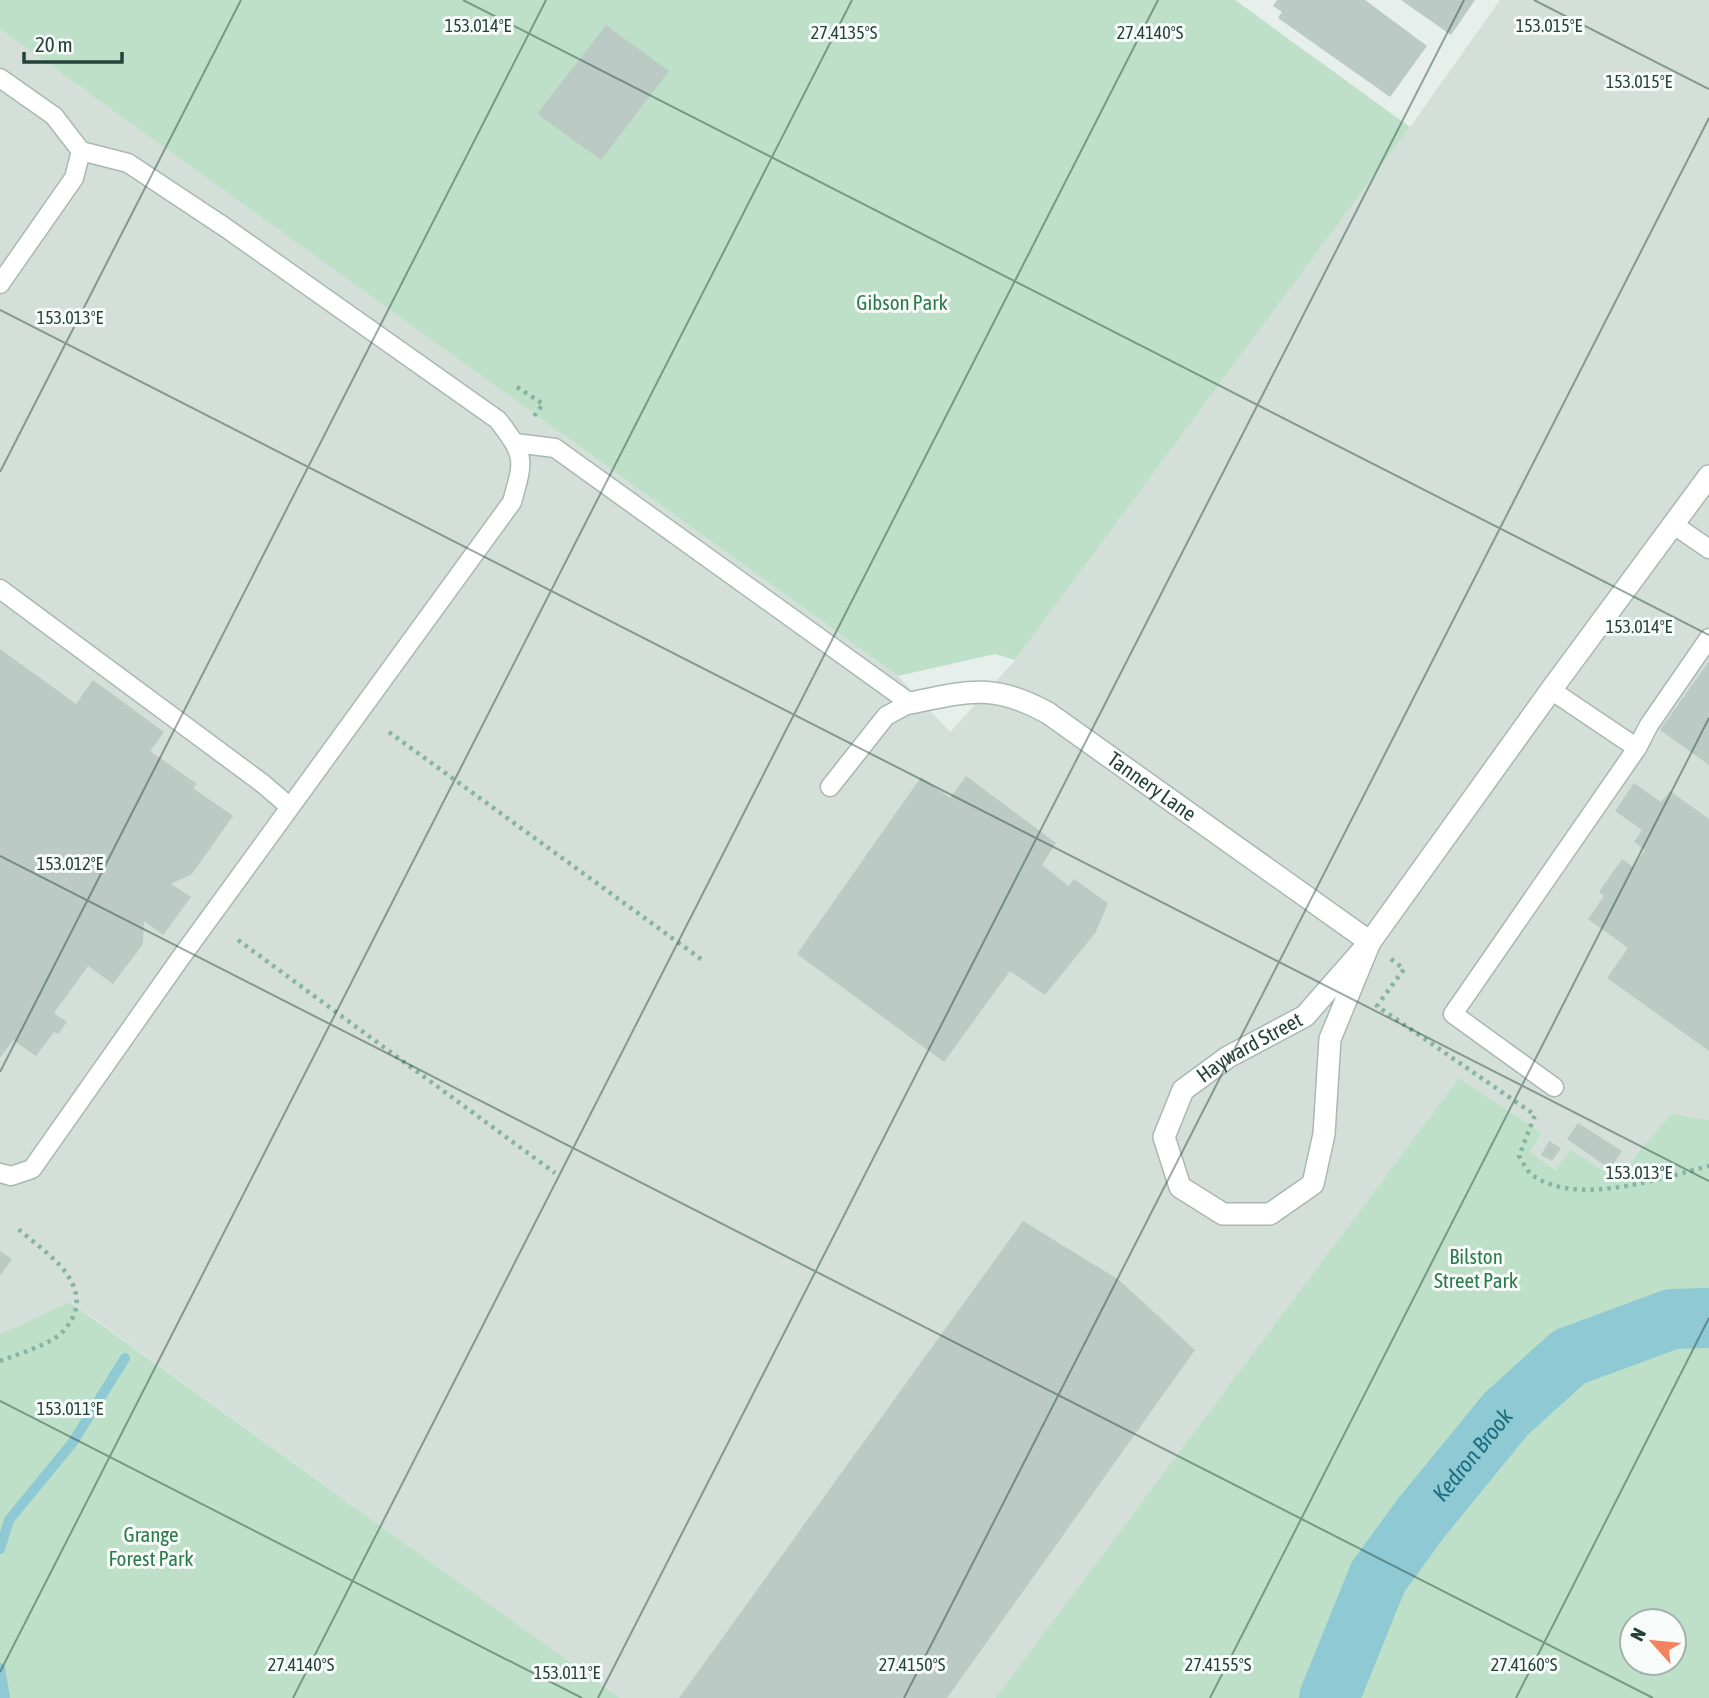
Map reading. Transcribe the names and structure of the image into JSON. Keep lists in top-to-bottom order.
{
  "streets": {
    "street": ["Tannery Lane", "Hayward Street"]
  },
  "crossings": [
    ["Tannery Lane", "Hayward Street"]
  ],
  "water": ["Kedron Brook"],
  "parks": ["Gibson Park", "Bilston Street Park", "Grange Forest Park"],
  "scale_bar": "20 m",
  "north": "top left",
  "coordinates": [
    "153.014°E",
    "153.015°E",
    "27.4135°S",
    "27.4140°S",
    "153.013°E",
    "153.012°E",
    "153.011°E",
    "27.4150°S",
    "27.4155°S",
    "27.4160°S"
  ]
}
